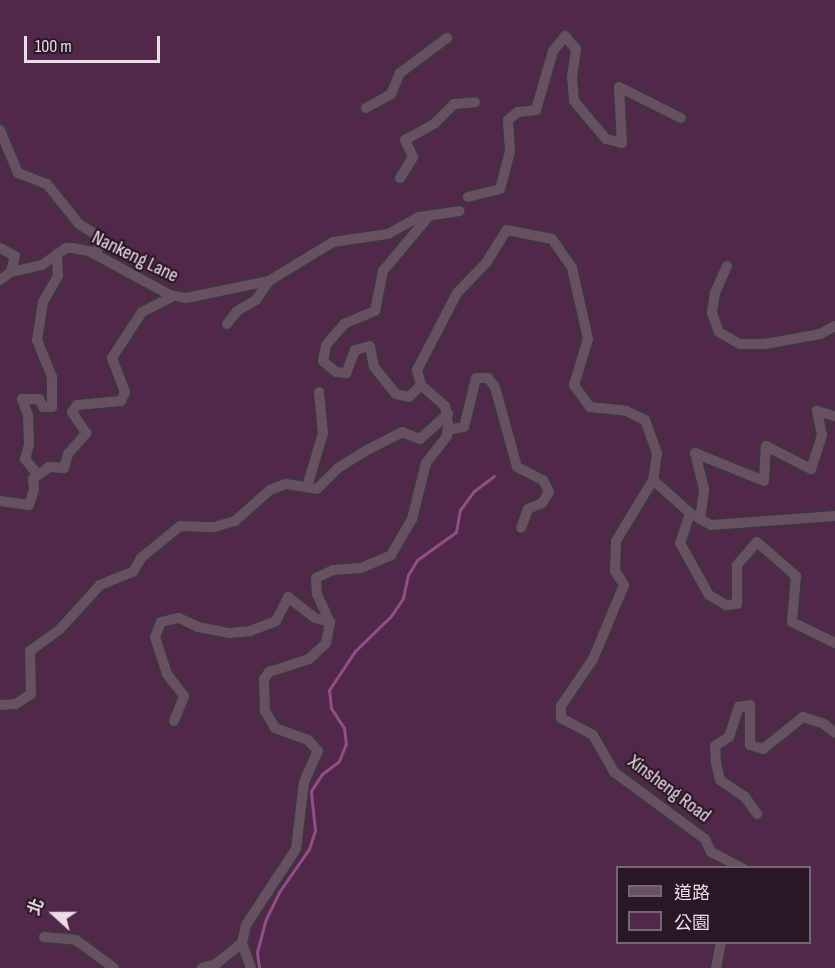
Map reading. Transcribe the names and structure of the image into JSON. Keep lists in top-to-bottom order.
{
  "streets": {
    "street": ["Nankeng Lane", "Xinsheng Road"]
  },
  "legend": ["道路", "公園"],
  "scale_bar": "100 m",
  "north": "left"
}
